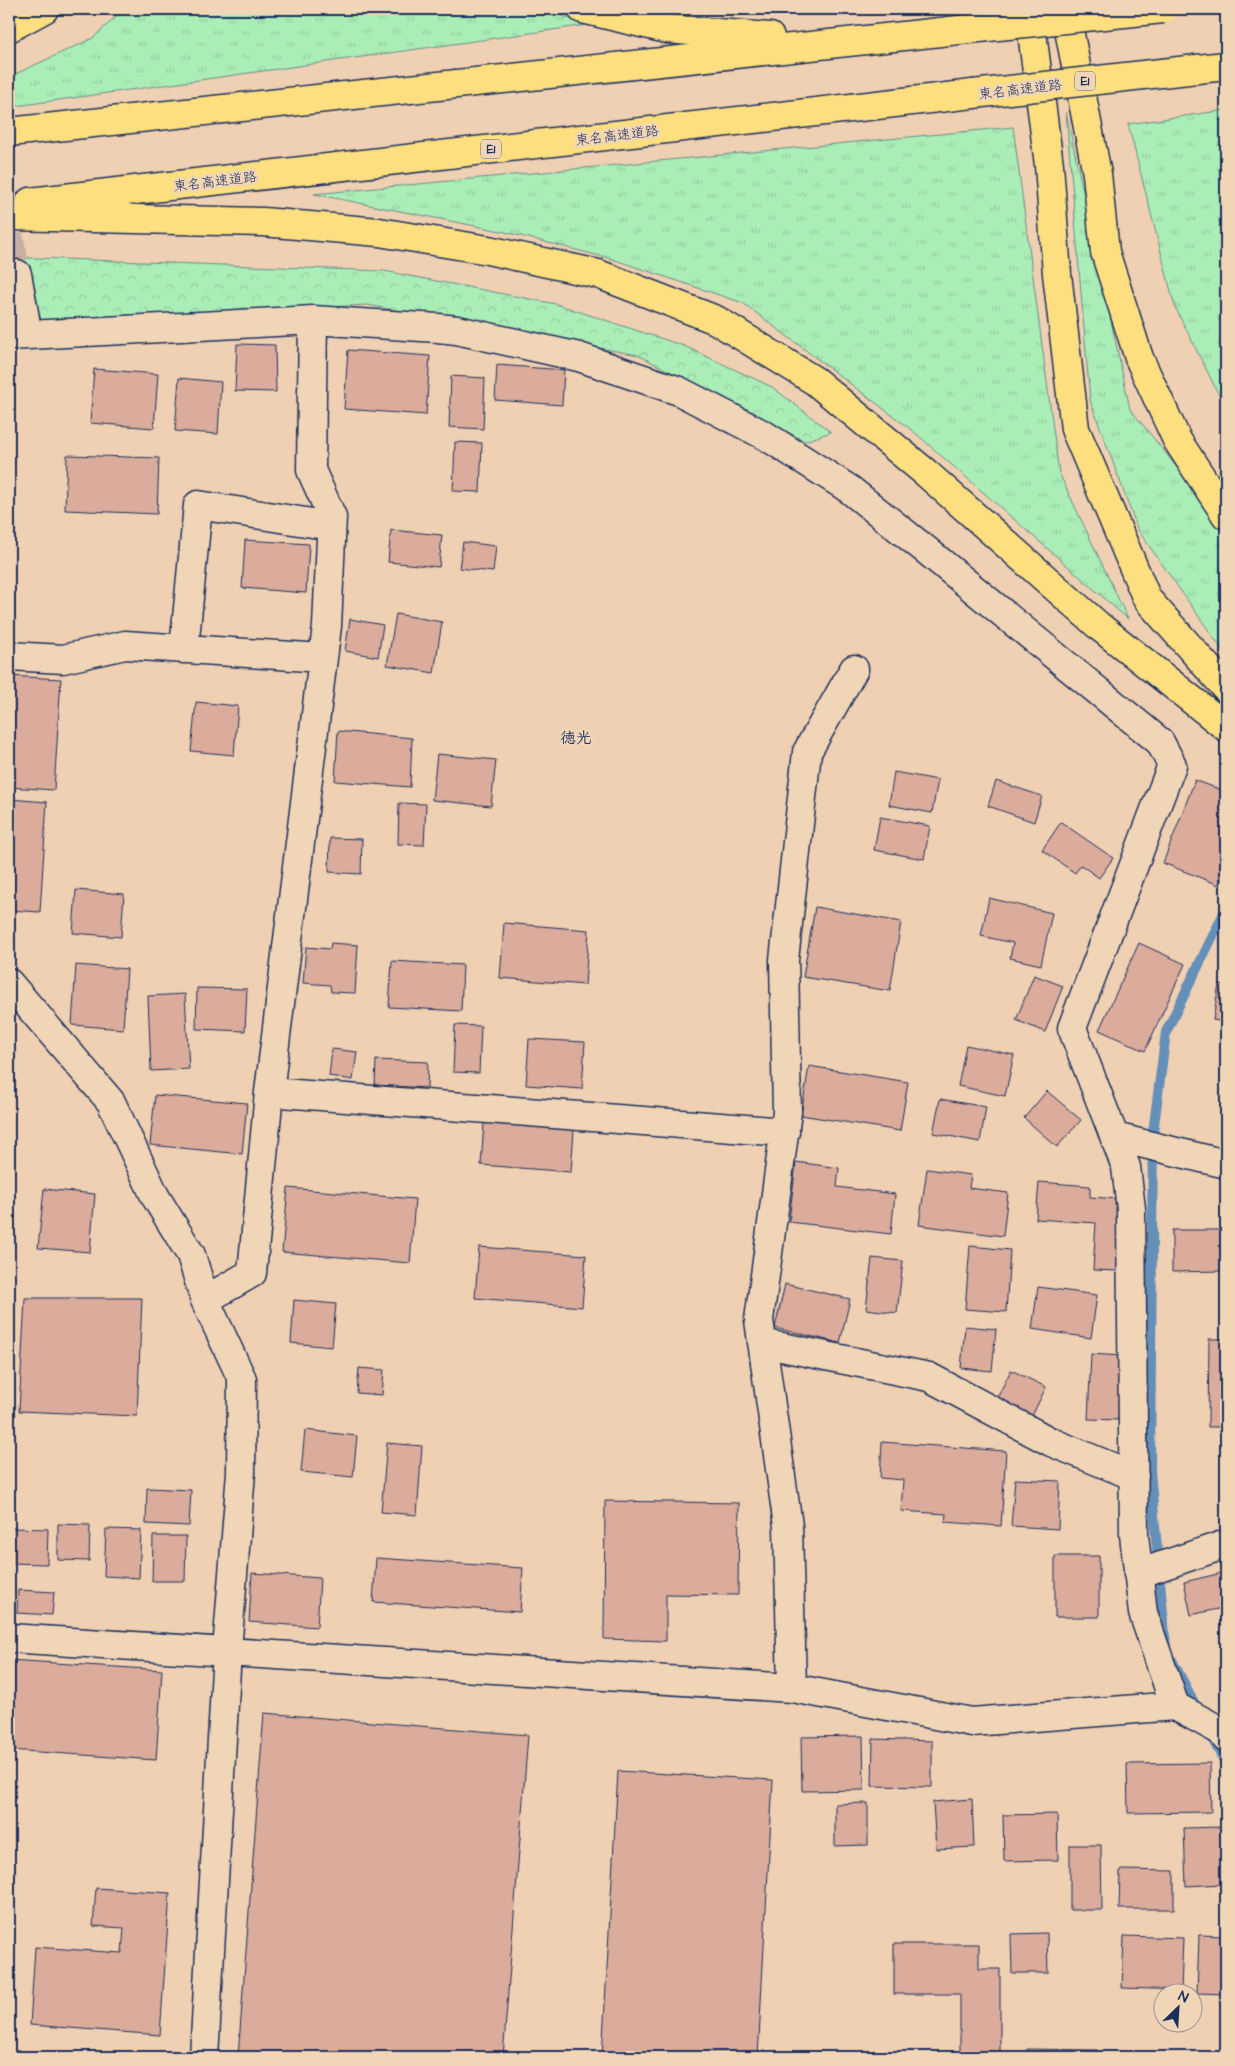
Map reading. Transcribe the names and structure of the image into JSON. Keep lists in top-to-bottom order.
{
  "streets": {
    "highway": ["E1", "東名高速道路"]
  },
  "districts": ["徳光"],
  "north": "top right"
}
